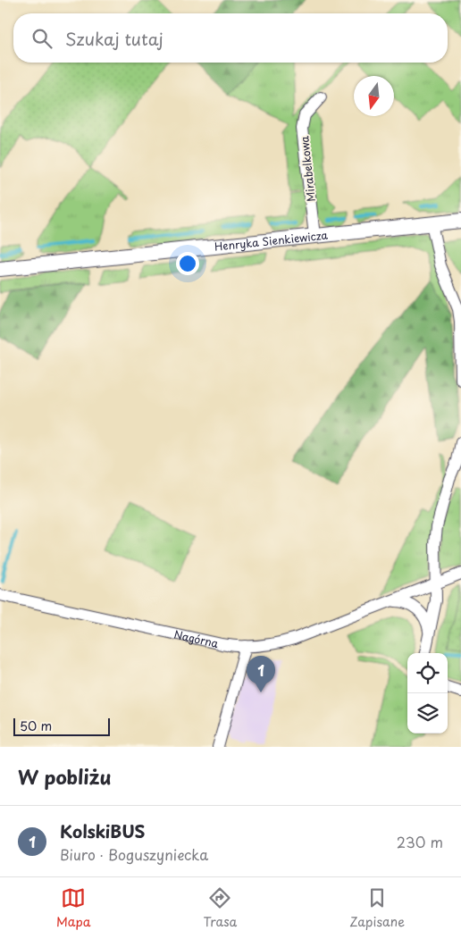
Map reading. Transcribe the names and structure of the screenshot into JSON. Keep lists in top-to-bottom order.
{
  "streets": {
    "street": ["Mirabelkowa", "Henryka Sienkiewicza", "Nagórna"]
  },
  "crossings": [
    ["Mirabelkowa", "Henryka Sienkiewicza"]
  ],
  "scale_bar": "50 m",
  "north": "bottom",
  "page": {
    "search": "Szukaj tutaj",
    "pins": "1",
    "scale": "50 m",
    "heading": "W pobliżu",
    "list": [
      {
        "mark": "1",
        "name": "KolskiBUS",
        "note": "Biuro · Boguszyniecka",
        "value": "230 m"
      }
    ],
    "nav": ["Mapa", "Trasa", "Zapisane"]
  }
}
